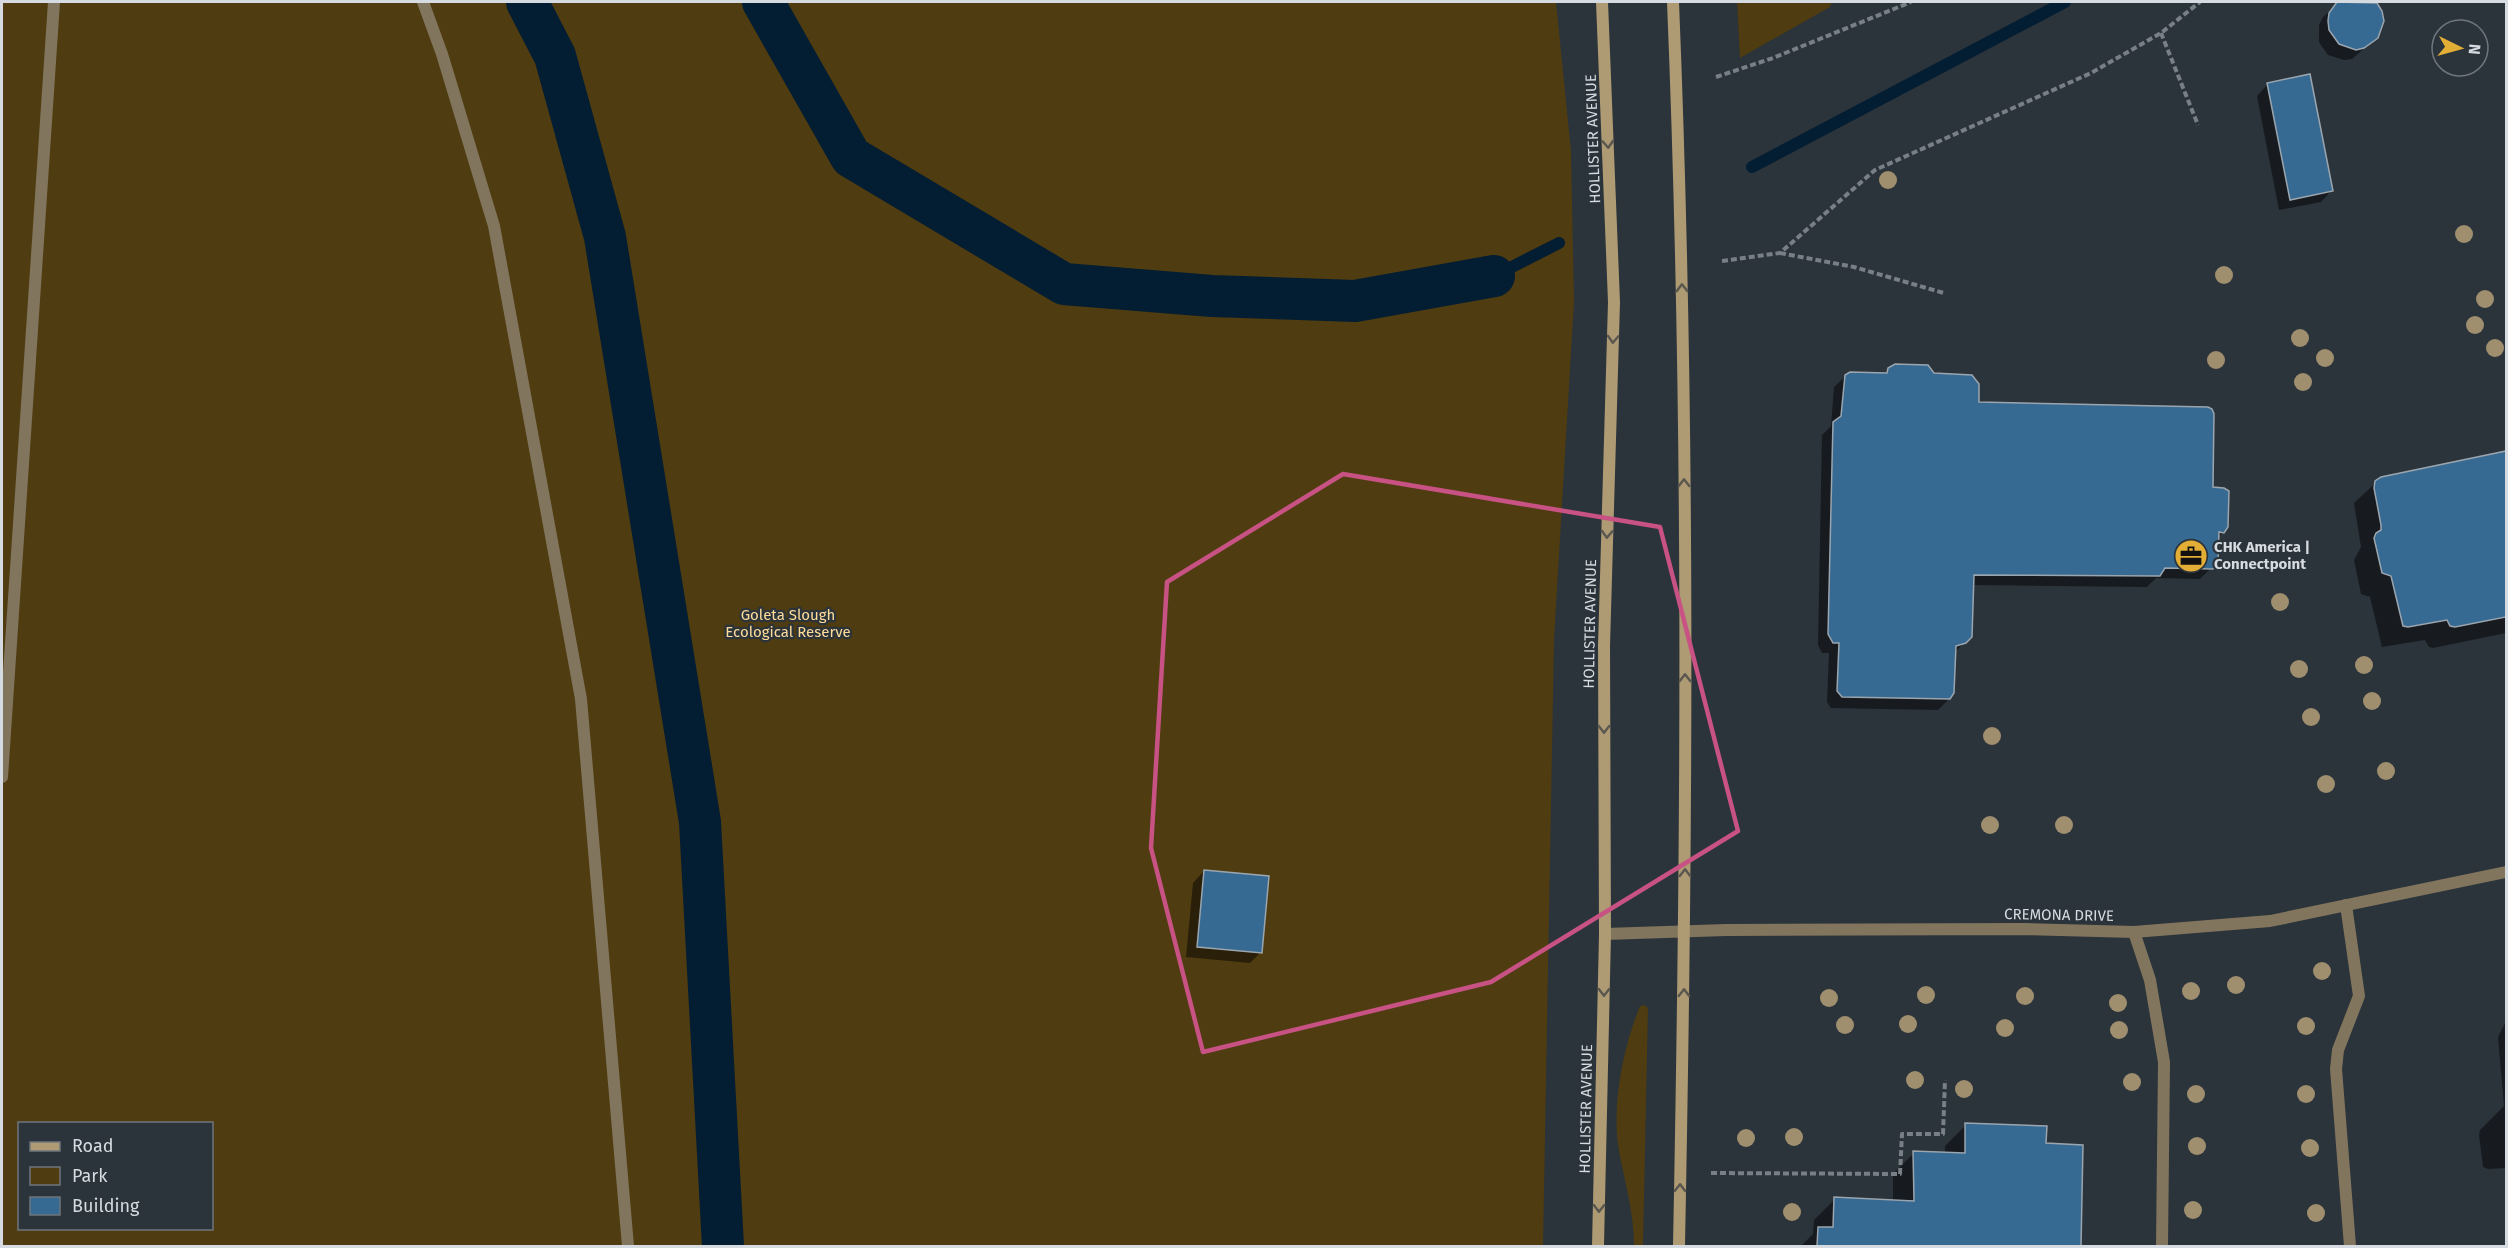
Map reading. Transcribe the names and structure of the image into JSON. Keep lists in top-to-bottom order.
{
  "streets": {
    "main road": ["HOLLISTER AVENUE"],
    "street": ["CREMONA DRIVE"]
  },
  "crossings": [
    ["HOLLISTER AVENUE", "CREMONA DRIVE"]
  ],
  "parks": ["Goleta Slough Ecological Reserve"],
  "places": {
    "office": ["CHK America | Connectpoint"]
  },
  "legend": ["Road", "Park", "Building"],
  "north": "right"
}
